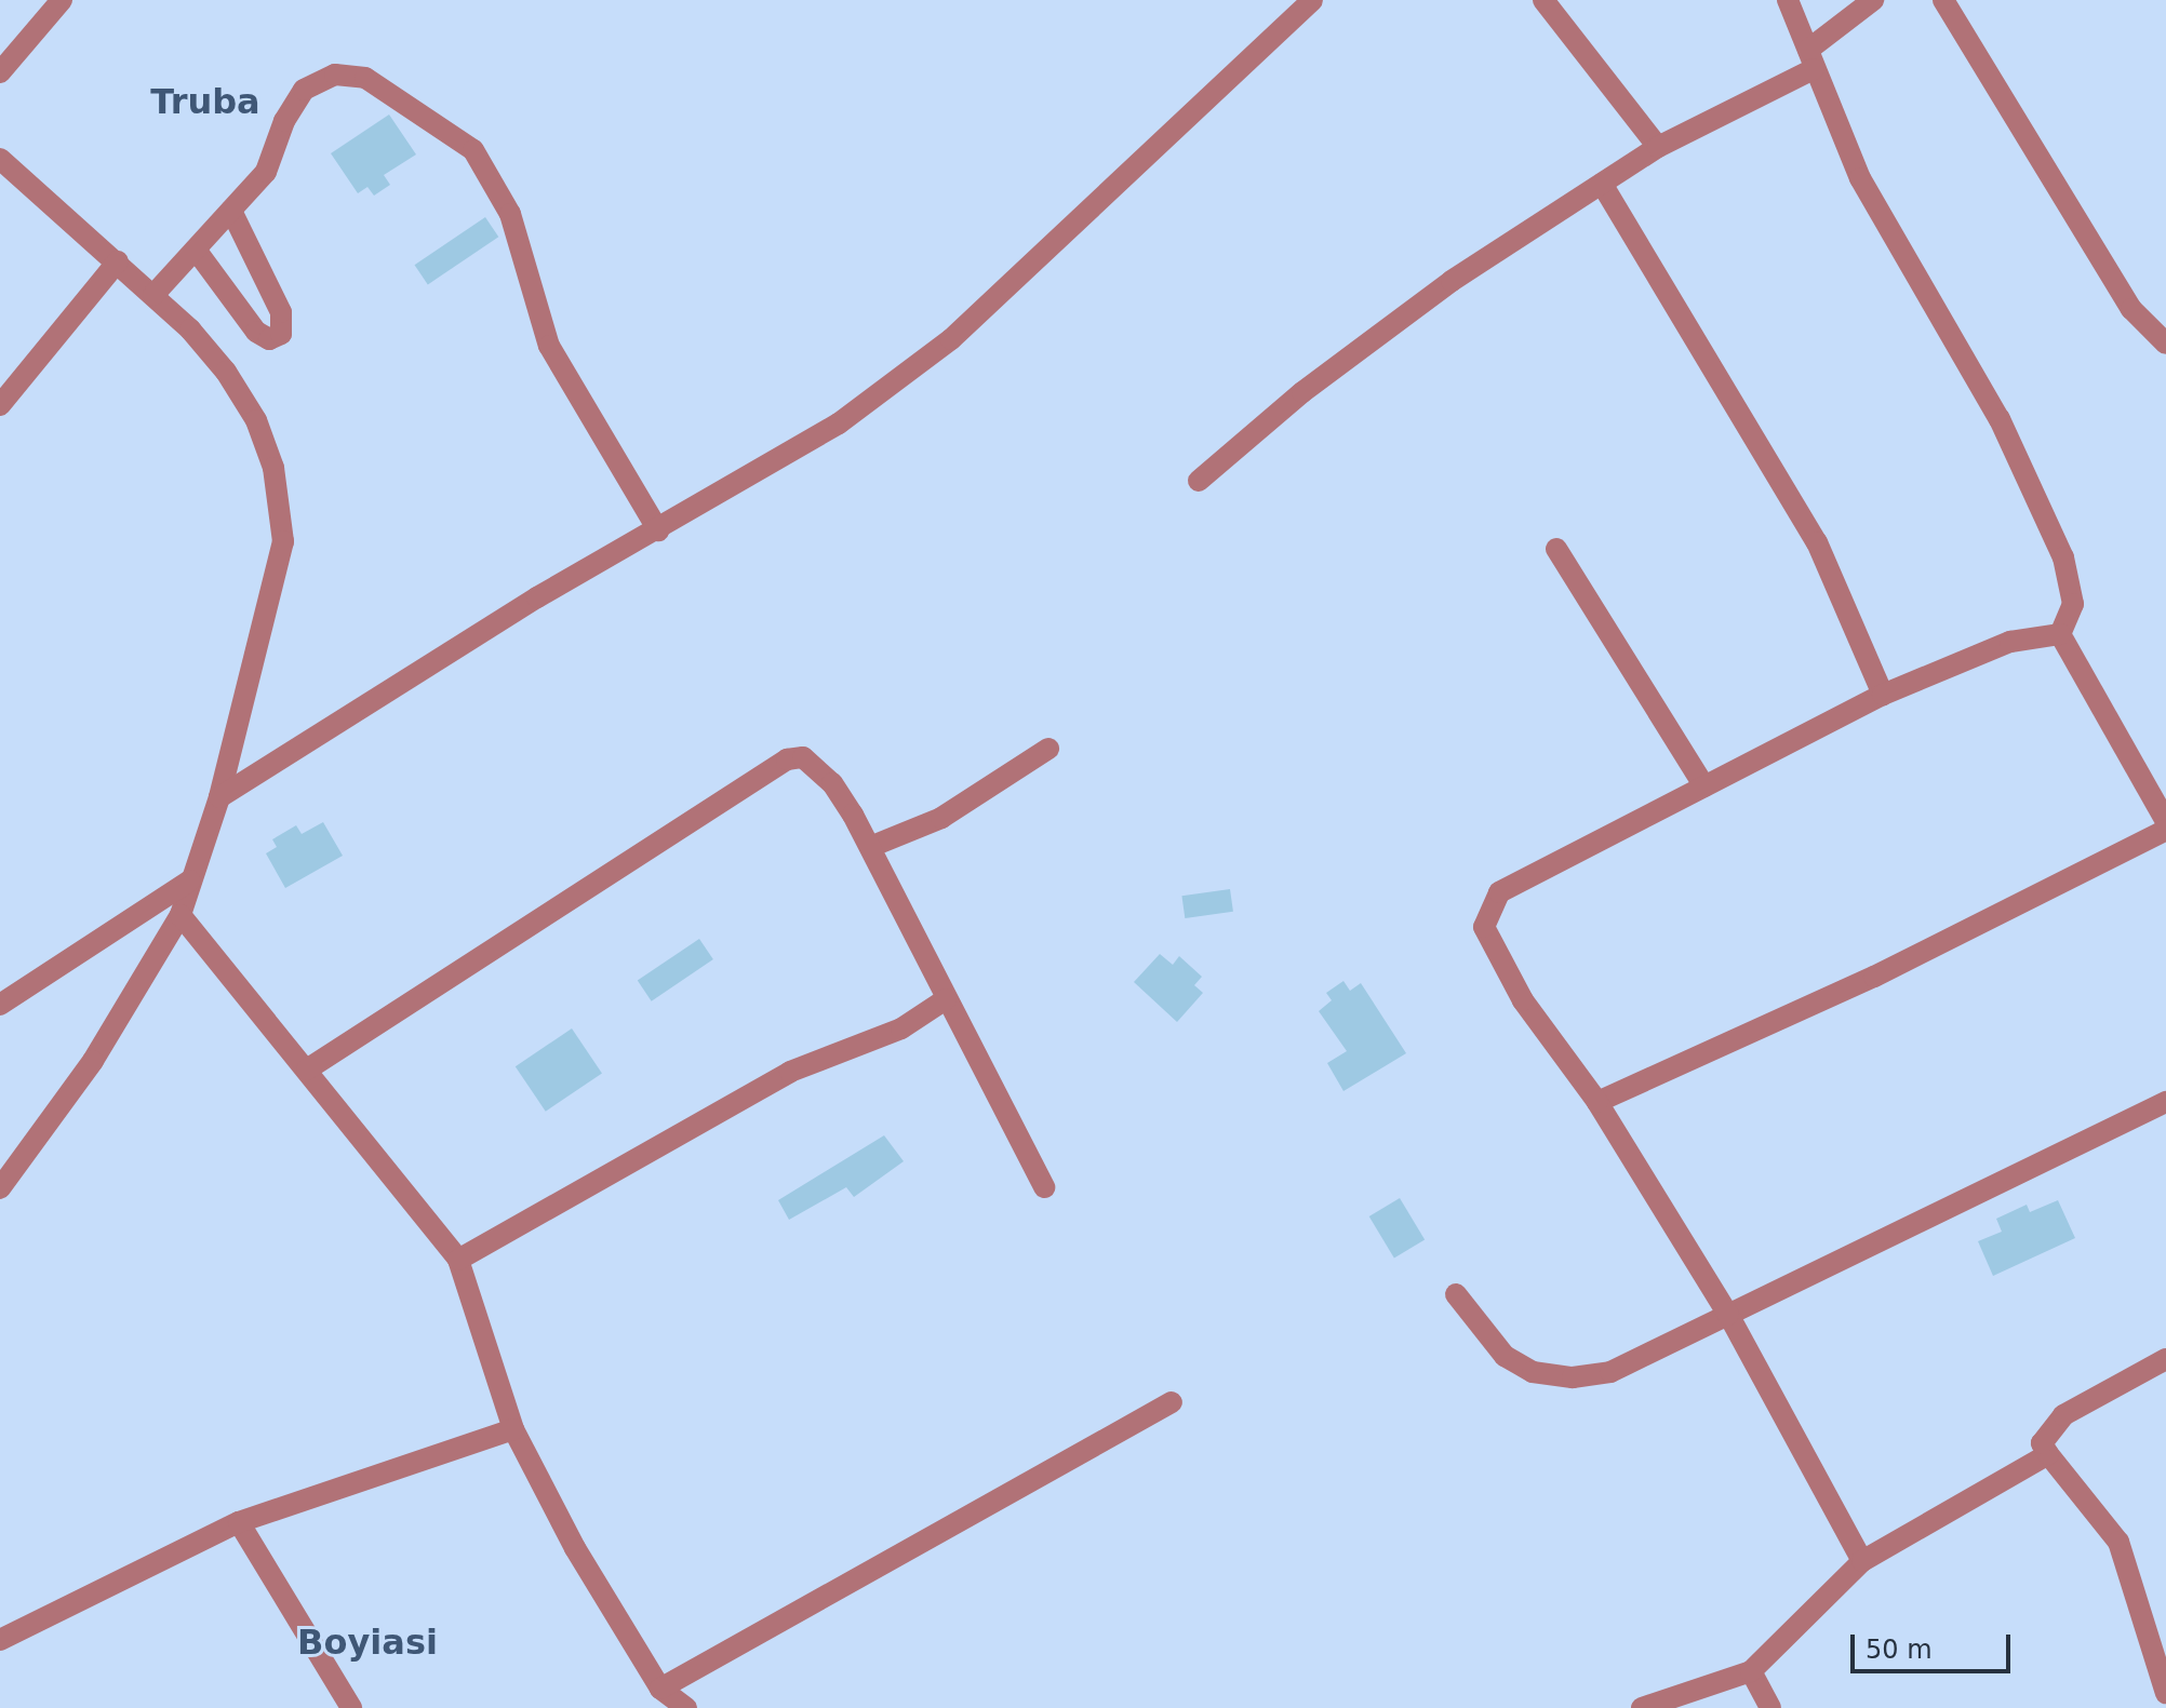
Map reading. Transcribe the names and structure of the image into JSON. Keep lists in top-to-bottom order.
{
  "districts": ["Truba", "Boyiasi"],
  "scale_bar": "50 m"
}
